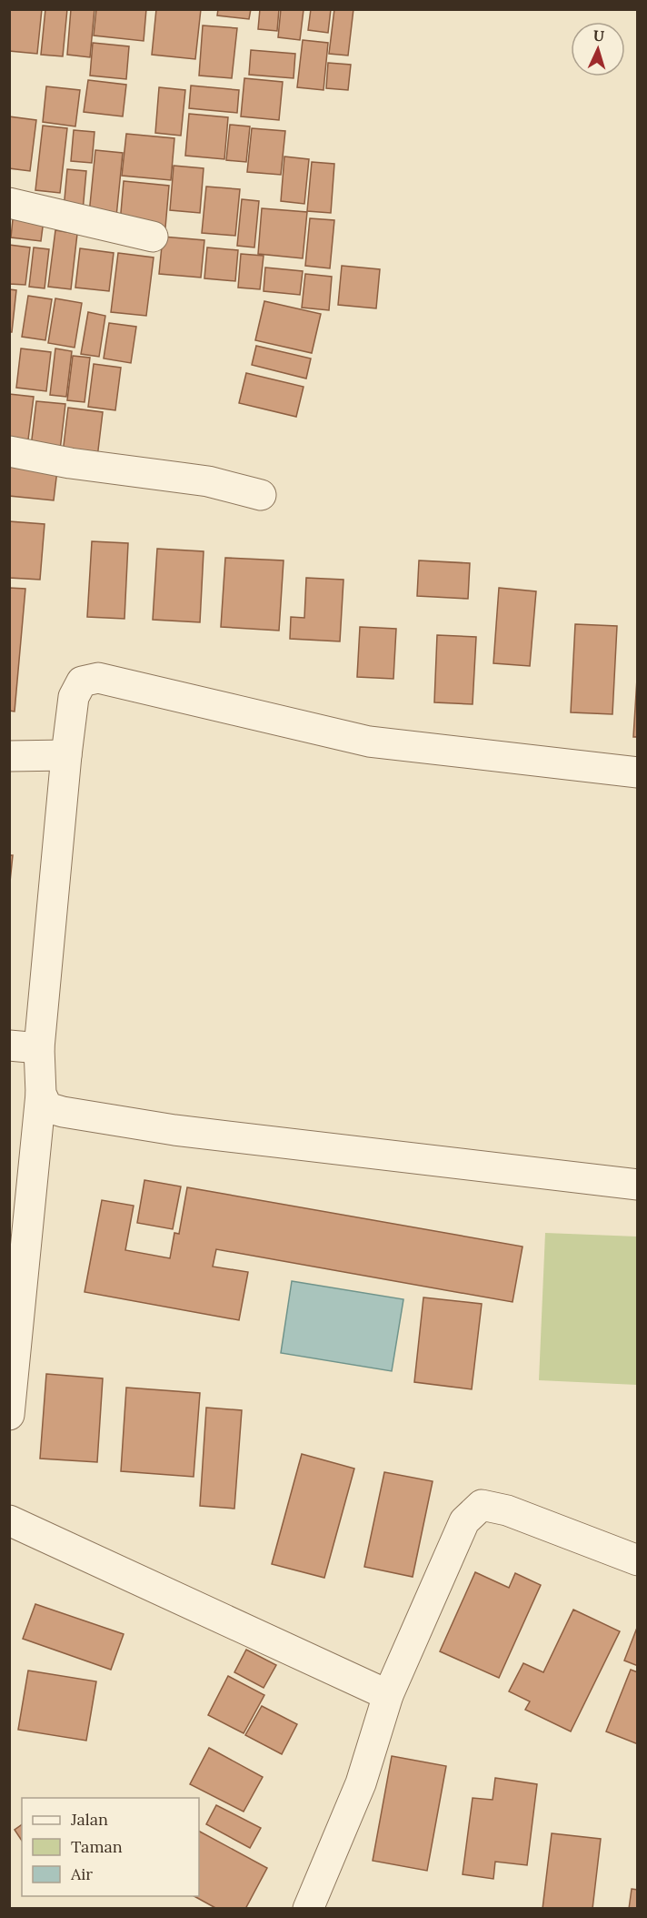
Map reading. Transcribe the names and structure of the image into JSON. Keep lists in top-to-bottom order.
{
  "legend": ["Jalan", "Taman", "Air"],
  "north": "top"
}
